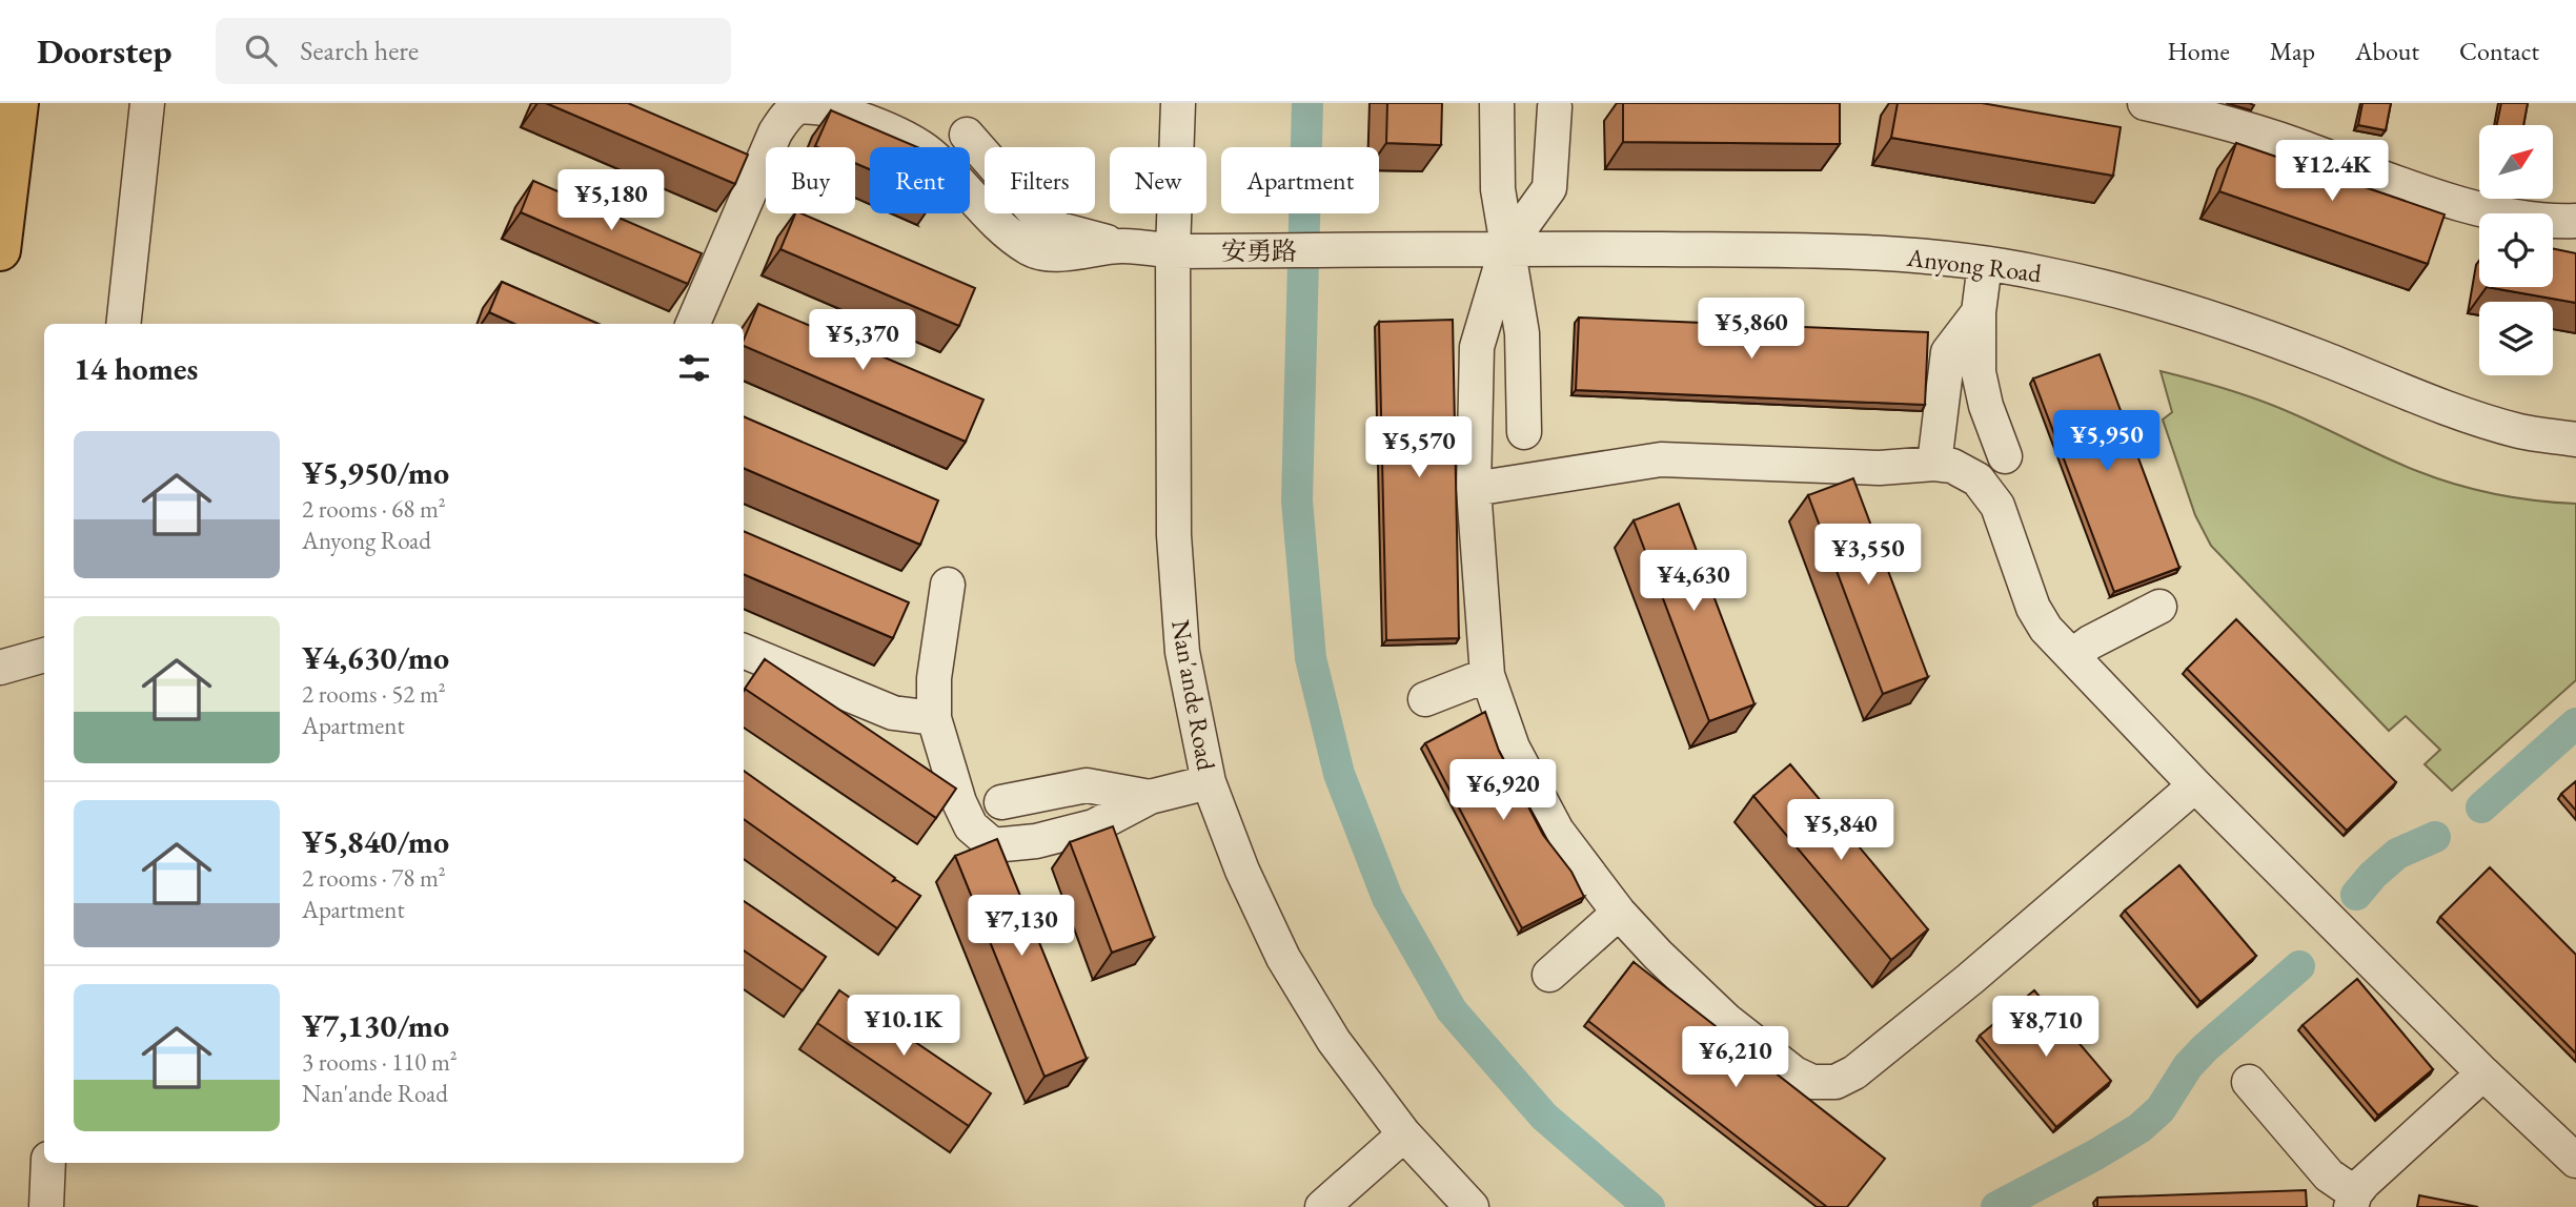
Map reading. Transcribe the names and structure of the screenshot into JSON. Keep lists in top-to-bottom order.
{
  "streets": {
    "street": ["安勇路", "Anyong Road", "Nan'ande Road"]
  },
  "crossings": [
    ["安勇路", "Anyong Road"],
    ["安勇路", "Nan'ande Road"]
  ],
  "north": "top right",
  "page": {
    "header": "Doorstep",
    "search": "Search here",
    "nav": [
      "Home",
      "Map",
      "About",
      "Contact"
    ],
    "price": [
      "¥12.4K",
      "¥5,180",
      "¥5,860",
      "¥5,370",
      "¥5,950",
      "¥5,570",
      "¥3,550",
      "¥4,630",
      "¥6,920",
      "¥5,840",
      "¥7,130",
      "¥10.1K",
      "¥8,710",
      "¥6,210"
    ],
    "chip": [
      "Buy",
      "Rent",
      "Filters",
      "New",
      "Apartment"
    ],
    "heading": "14 homes",
    "list": [
      {
        "name": "¥5,950/mo",
        "note": "2 rooms · 68 m² · Anyong Road"
      },
      {
        "name": "¥4,630/mo",
        "note": "2 rooms · 52 m² · Apartment"
      },
      {
        "name": "¥5,840/mo",
        "note": "2 rooms · 78 m² · Apartment"
      },
      {
        "name": "¥7,130/mo",
        "note": "3 rooms · 110 m² · Nan'ande Road"
      }
    ]
  }
}
